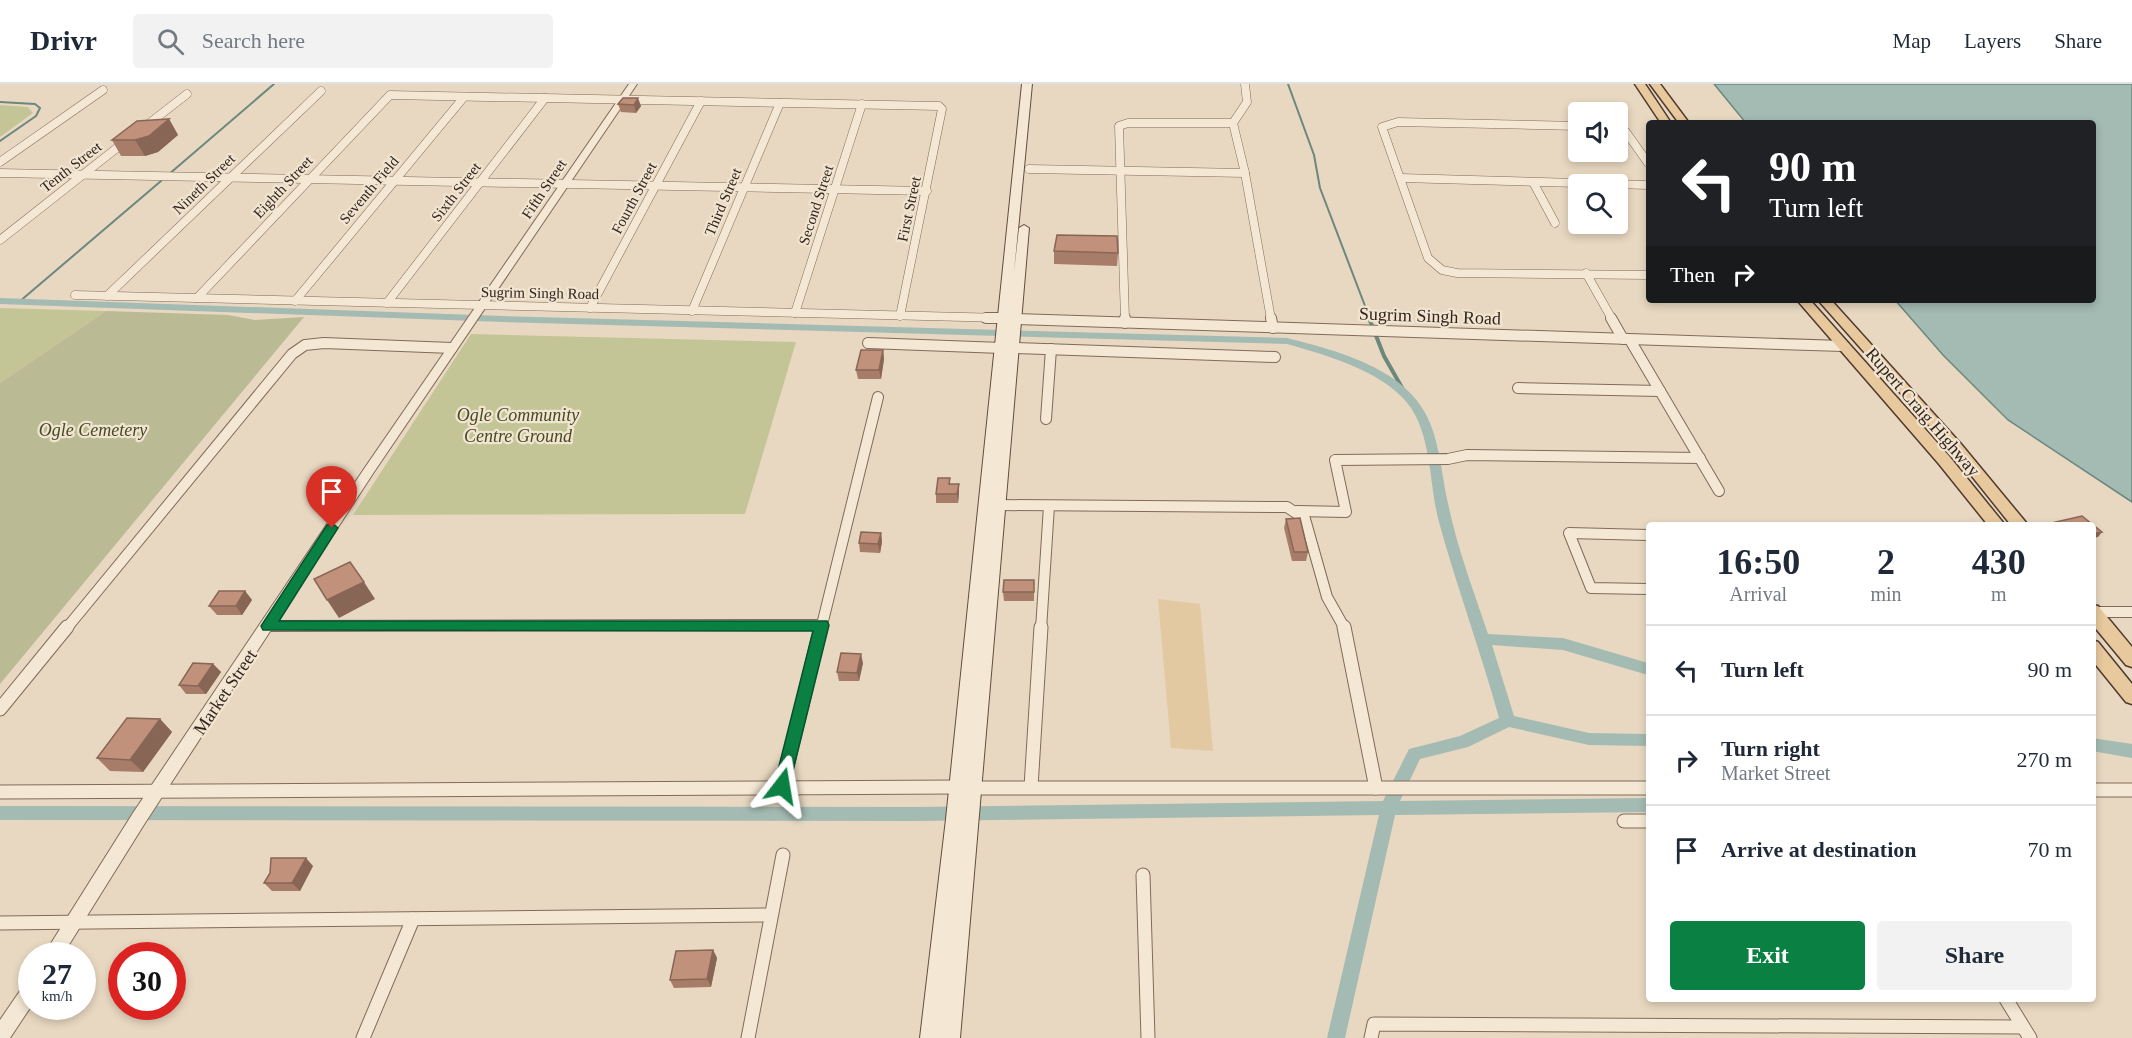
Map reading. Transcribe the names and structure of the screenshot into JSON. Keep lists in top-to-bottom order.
{
  "streets": {
    "main road": ["Rupert Craig Highway"],
    "street": [
      "Tenth Street",
      "Nineth Street",
      "Eighth Street",
      "Fifth Street",
      "Seventh Field",
      "Sixth Street",
      "Fourth Street",
      "Third Street",
      "Second Street",
      "First Street",
      "Sugrim Singh Road",
      "Market Street"
    ]
  },
  "crossings": [
    ["Nineth Street", "Sugrim Singh Road"],
    ["Eighth Street", "Seventh Field"],
    ["Eighth Street", "Sugrim Singh Road"],
    ["Fifth Street", "Sugrim Singh Road"],
    ["Fifth Street", "Market Street"],
    ["Seventh Field", "Sugrim Singh Road"],
    ["Sixth Street", "Sugrim Singh Road"],
    ["Fourth Street", "Sugrim Singh Road"],
    ["Third Street", "Sugrim Singh Road"],
    ["Second Street", "First Street"],
    ["Second Street", "Sugrim Singh Road"],
    ["First Street", "Sugrim Singh Road"],
    ["Sugrim Singh Road", "Rupert Craig Highway"],
    ["Sugrim Singh Road", "Market Street"]
  ],
  "parks": ["Ogle Community Centre Ground", "Ogle Cemetery"],
  "page": {
    "header": "Drivr",
    "search": "Search here",
    "nav": ["Map", "Layers", "Share"],
    "turn": ["90 m", "Turn left"],
    "then": "Then",
    "eta": [
      "16:50",
      "Arrival",
      "2",
      "min",
      "430",
      "m"
    ],
    "list": [
      {
        "name": "Turn left",
        "value": "90 m"
      },
      {
        "name": "Turn right",
        "note": "Market Street",
        "value": "270 m"
      },
      {
        "name": "Arrive at destination",
        "value": "70 m"
      }
    ],
    "buttons": ["Exit", "Share"],
    "speed": "27 km/h",
    "limit": "30"
  }
}
